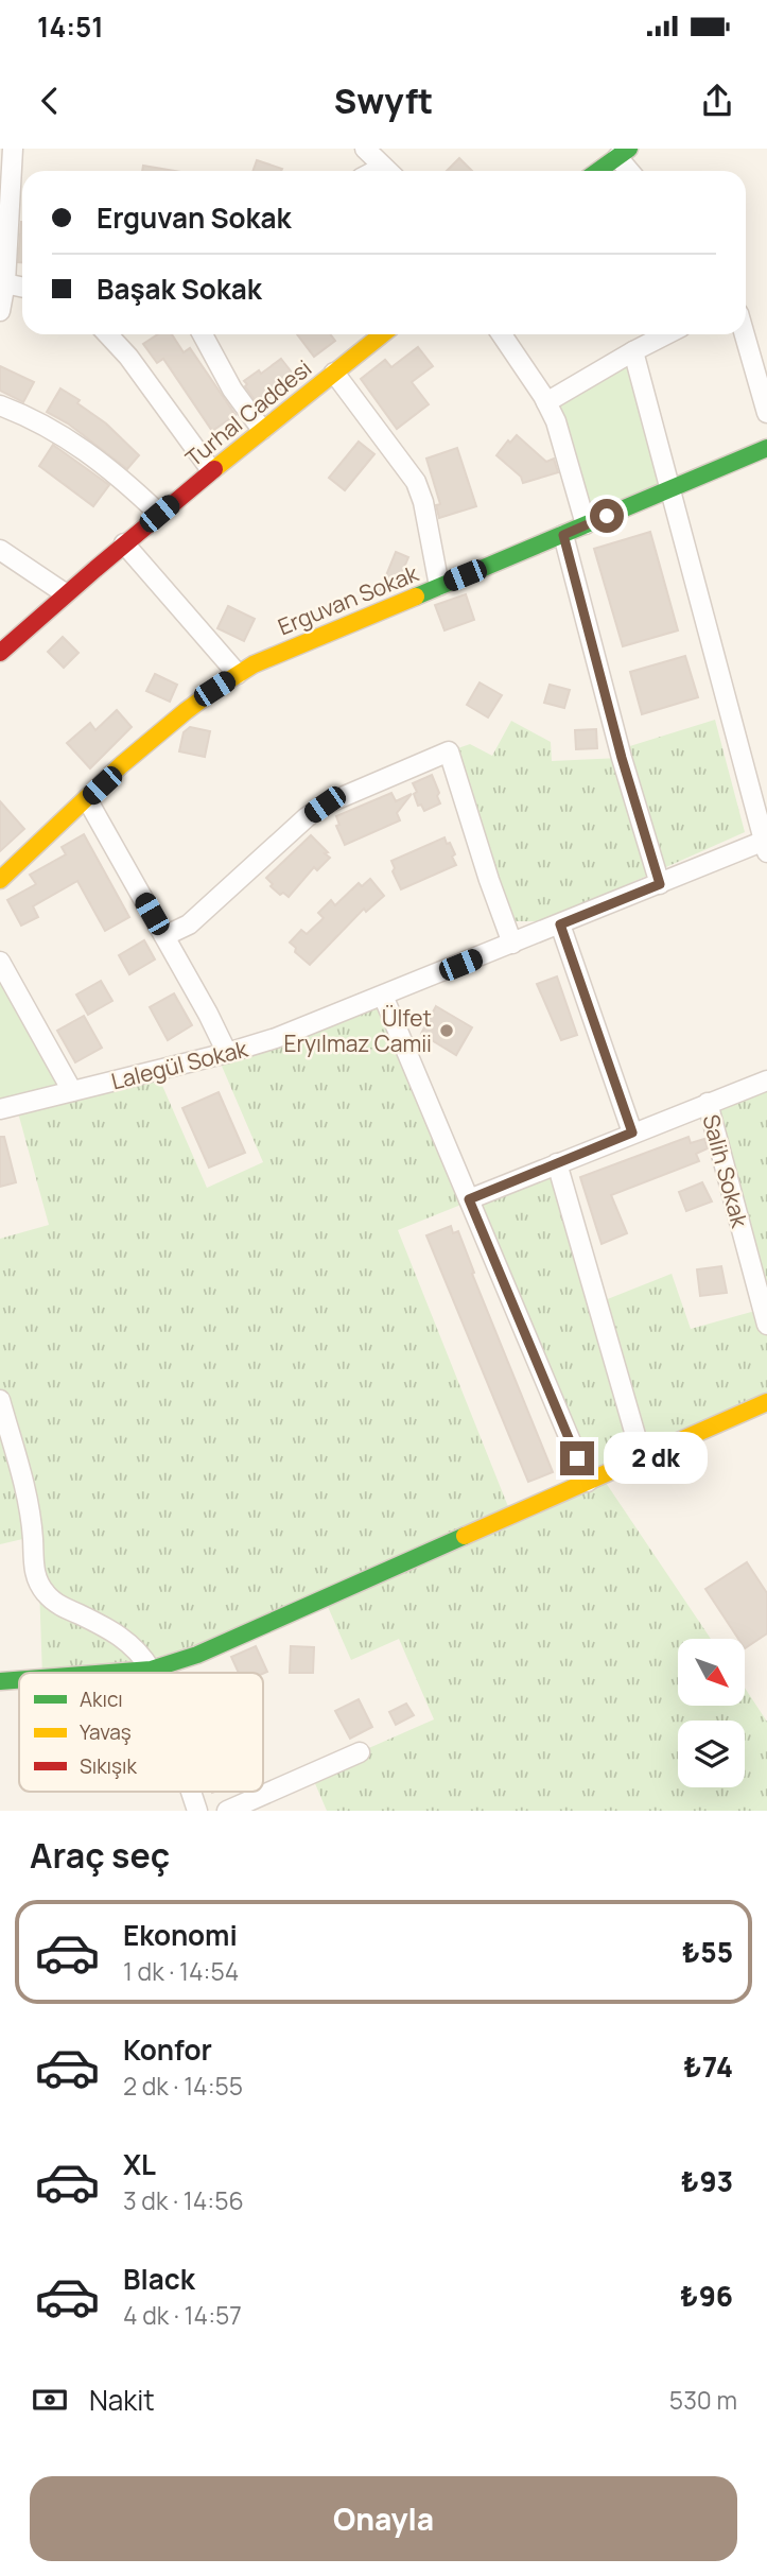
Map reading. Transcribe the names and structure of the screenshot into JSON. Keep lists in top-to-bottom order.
{
  "streets": {
    "street": [
      "Turhal Caddesi",
      "Erguvan Sokak",
      "Lalegül Sokak",
      "Salih Sokak"
    ]
  },
  "places": ["Ülfet Eryılmaz Camii"],
  "legend": ["Akıcı", "Yavaş", "Sıkışık"],
  "north": "bottom right",
  "page": {
    "status": "14:51",
    "header": "Swyft",
    "banner": ["Erguvan Sokak", "Başak Sokak"],
    "bubble": "2 dk",
    "heading": "Araç seç",
    "list": [
      {
        "name": "Ekonomi",
        "note": "1 dk · 14:54",
        "value": "₺55"
      },
      {
        "name": "Konfor",
        "note": "2 dk · 14:55",
        "value": "₺74"
      },
      {
        "name": "XL",
        "note": "3 dk · 14:56",
        "value": "₺93"
      },
      {
        "name": "Black",
        "note": "4 dk · 14:57",
        "value": "₺96"
      }
    ],
    "pay": ["Nakit", "530 m"],
    "buttons": "Onayla"
  }
}
